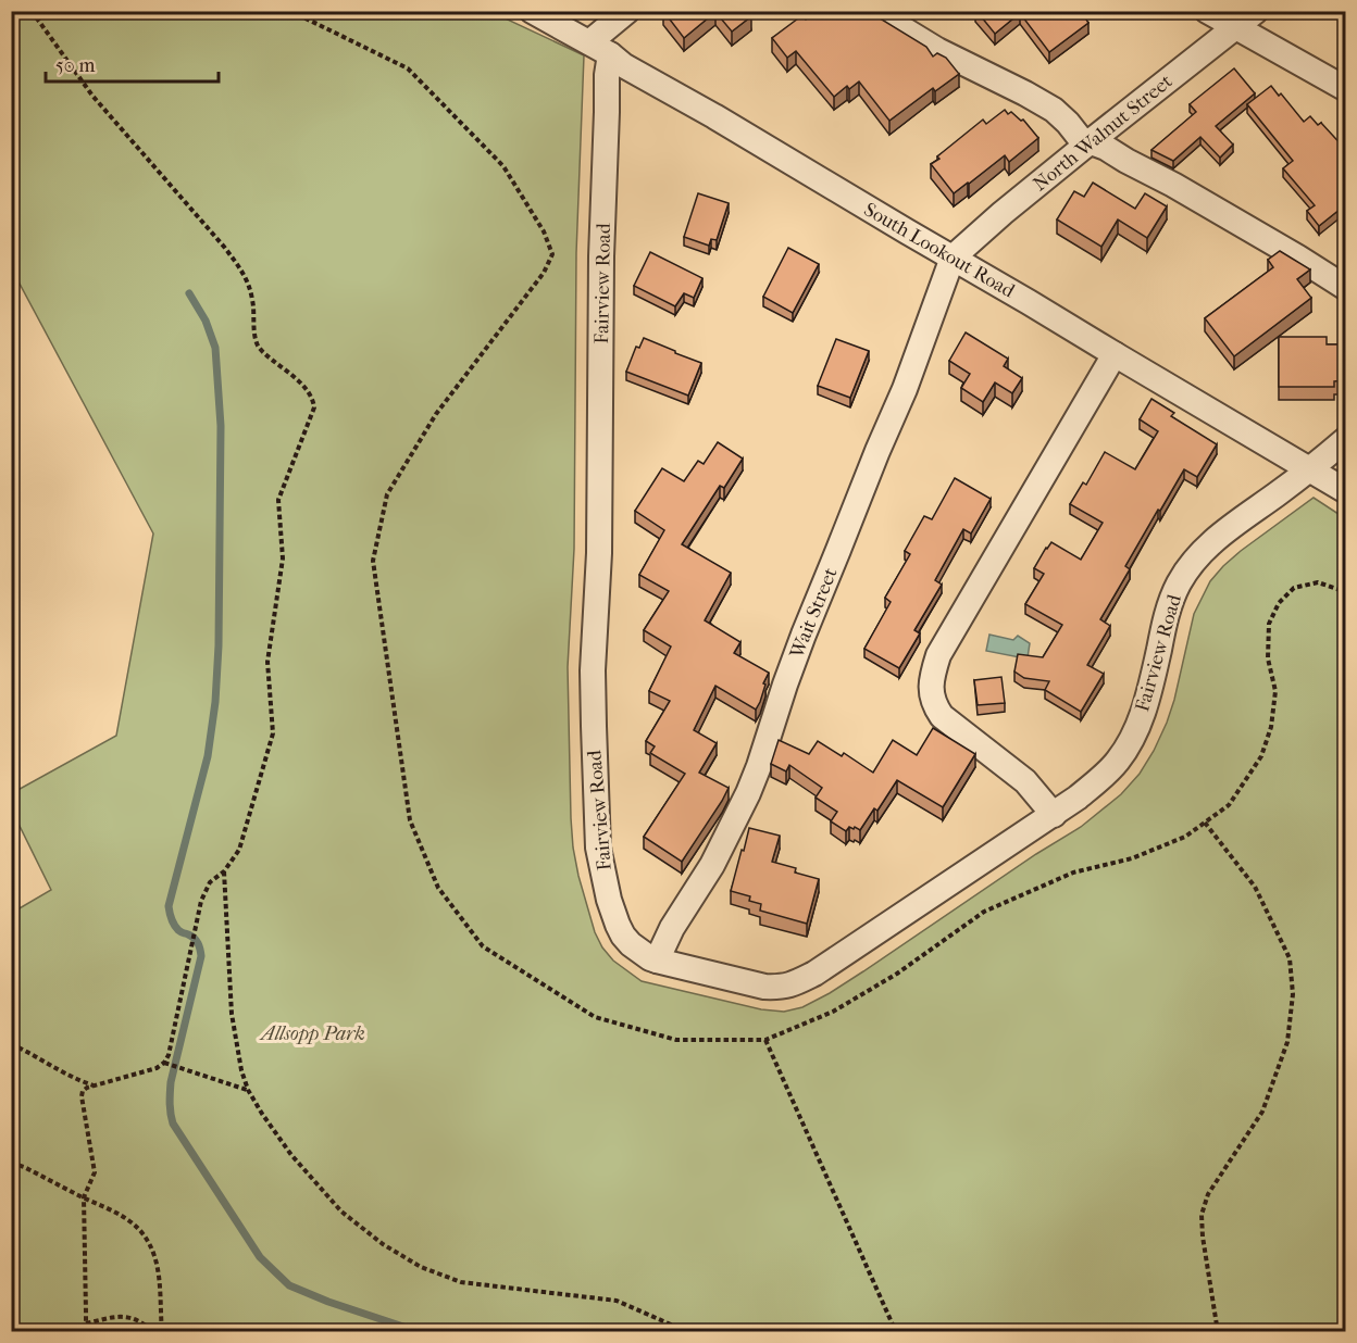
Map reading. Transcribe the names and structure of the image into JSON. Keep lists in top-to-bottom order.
{
  "streets": {
    "street": [
      "North Walnut Street",
      "South Lookout Road",
      "Fairview Road",
      "Wait Street"
    ]
  },
  "crossings": [
    ["North Walnut Street", "South Lookout Road"],
    ["North Walnut Street", "Wait Street"],
    ["South Lookout Road", "Fairview Road"],
    ["South Lookout Road", "Wait Street"],
    ["Fairview Road", "Wait Street"]
  ],
  "parks": ["Allsopp Park"],
  "scale_bar": "50 m"
}
